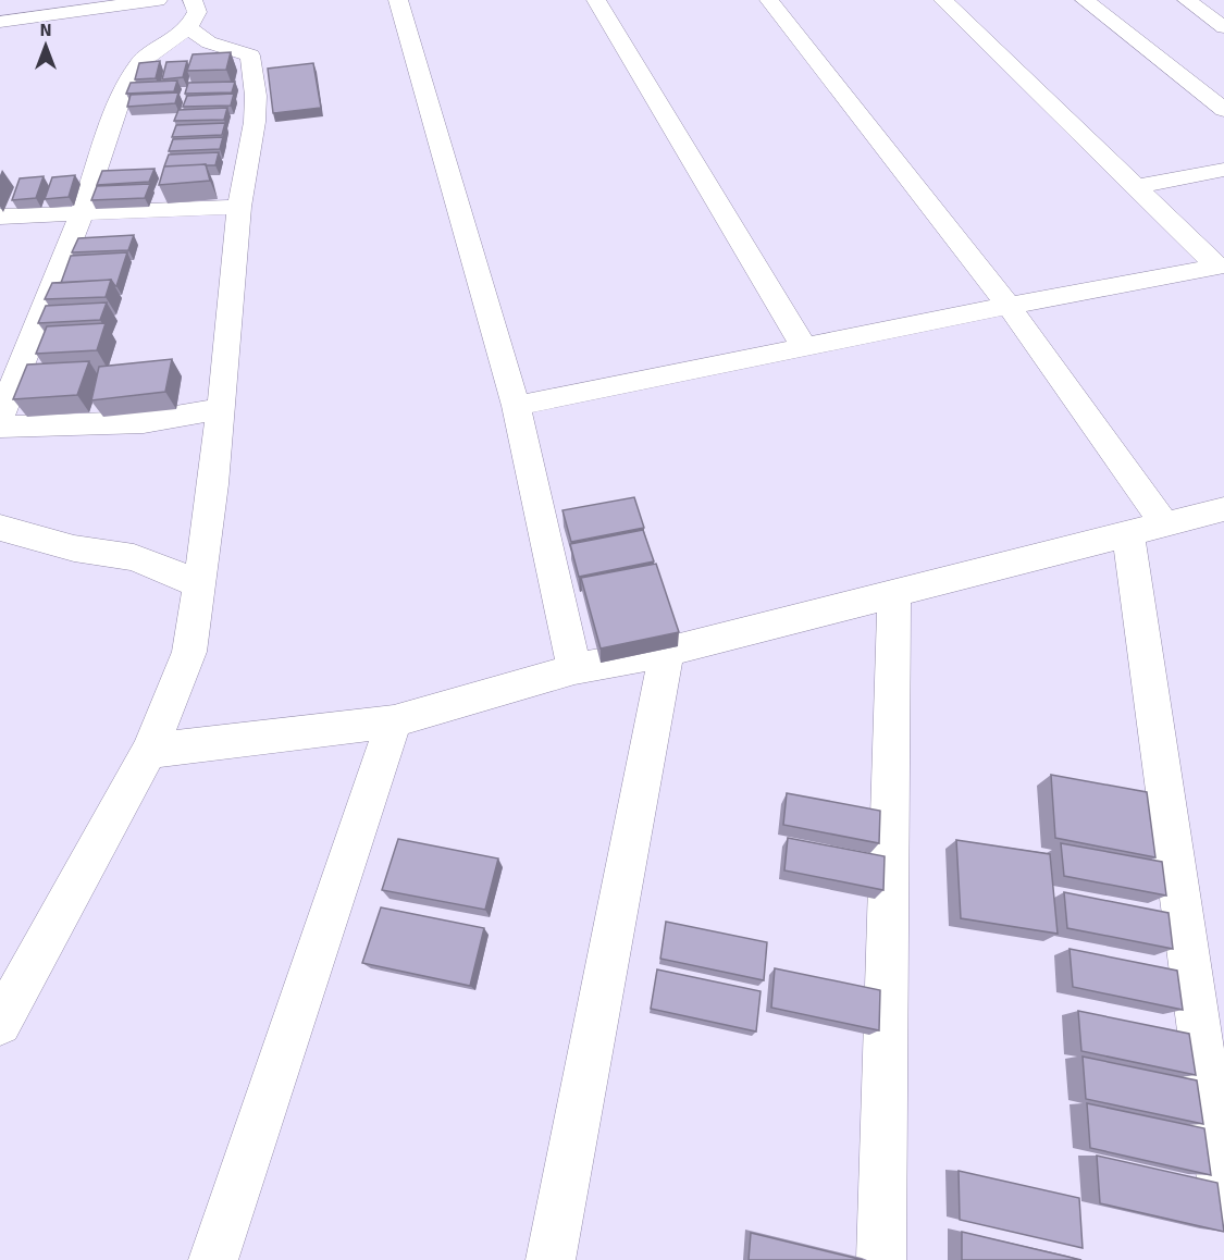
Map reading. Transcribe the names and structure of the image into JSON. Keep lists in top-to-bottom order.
{
  "north": "top"
}
